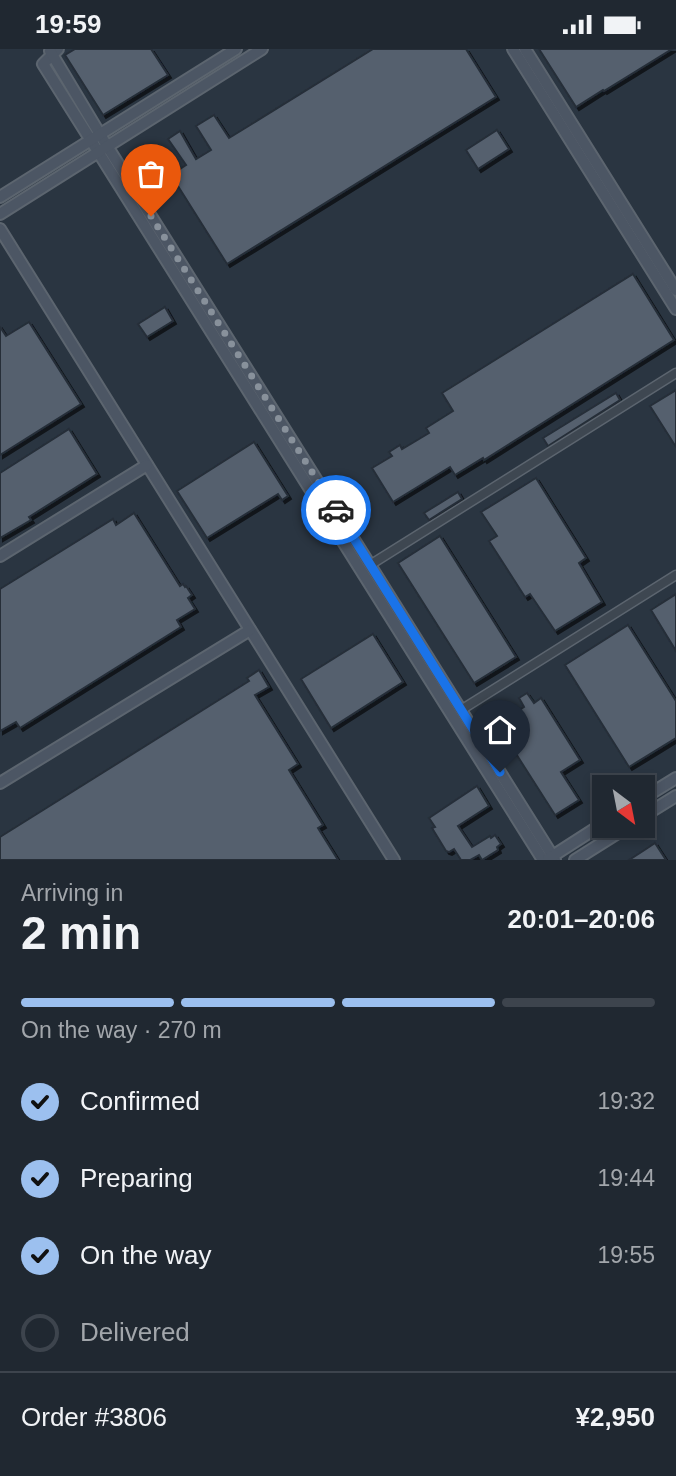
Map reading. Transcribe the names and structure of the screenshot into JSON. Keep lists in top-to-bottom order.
{
  "north": "bottom right",
  "page": {
    "status": "19:59",
    "heading": ["2 min", "Arriving in", "20:01–20:06"],
    "panel": ["Order #3806", "¥2,950"],
    "bar": "On the way · 270 m",
    "list": [
      ["Confirmed", "19:32"],
      ["Preparing", "19:44"],
      ["On the way", "19:55"],
      "Delivered"
    ]
  }
}
